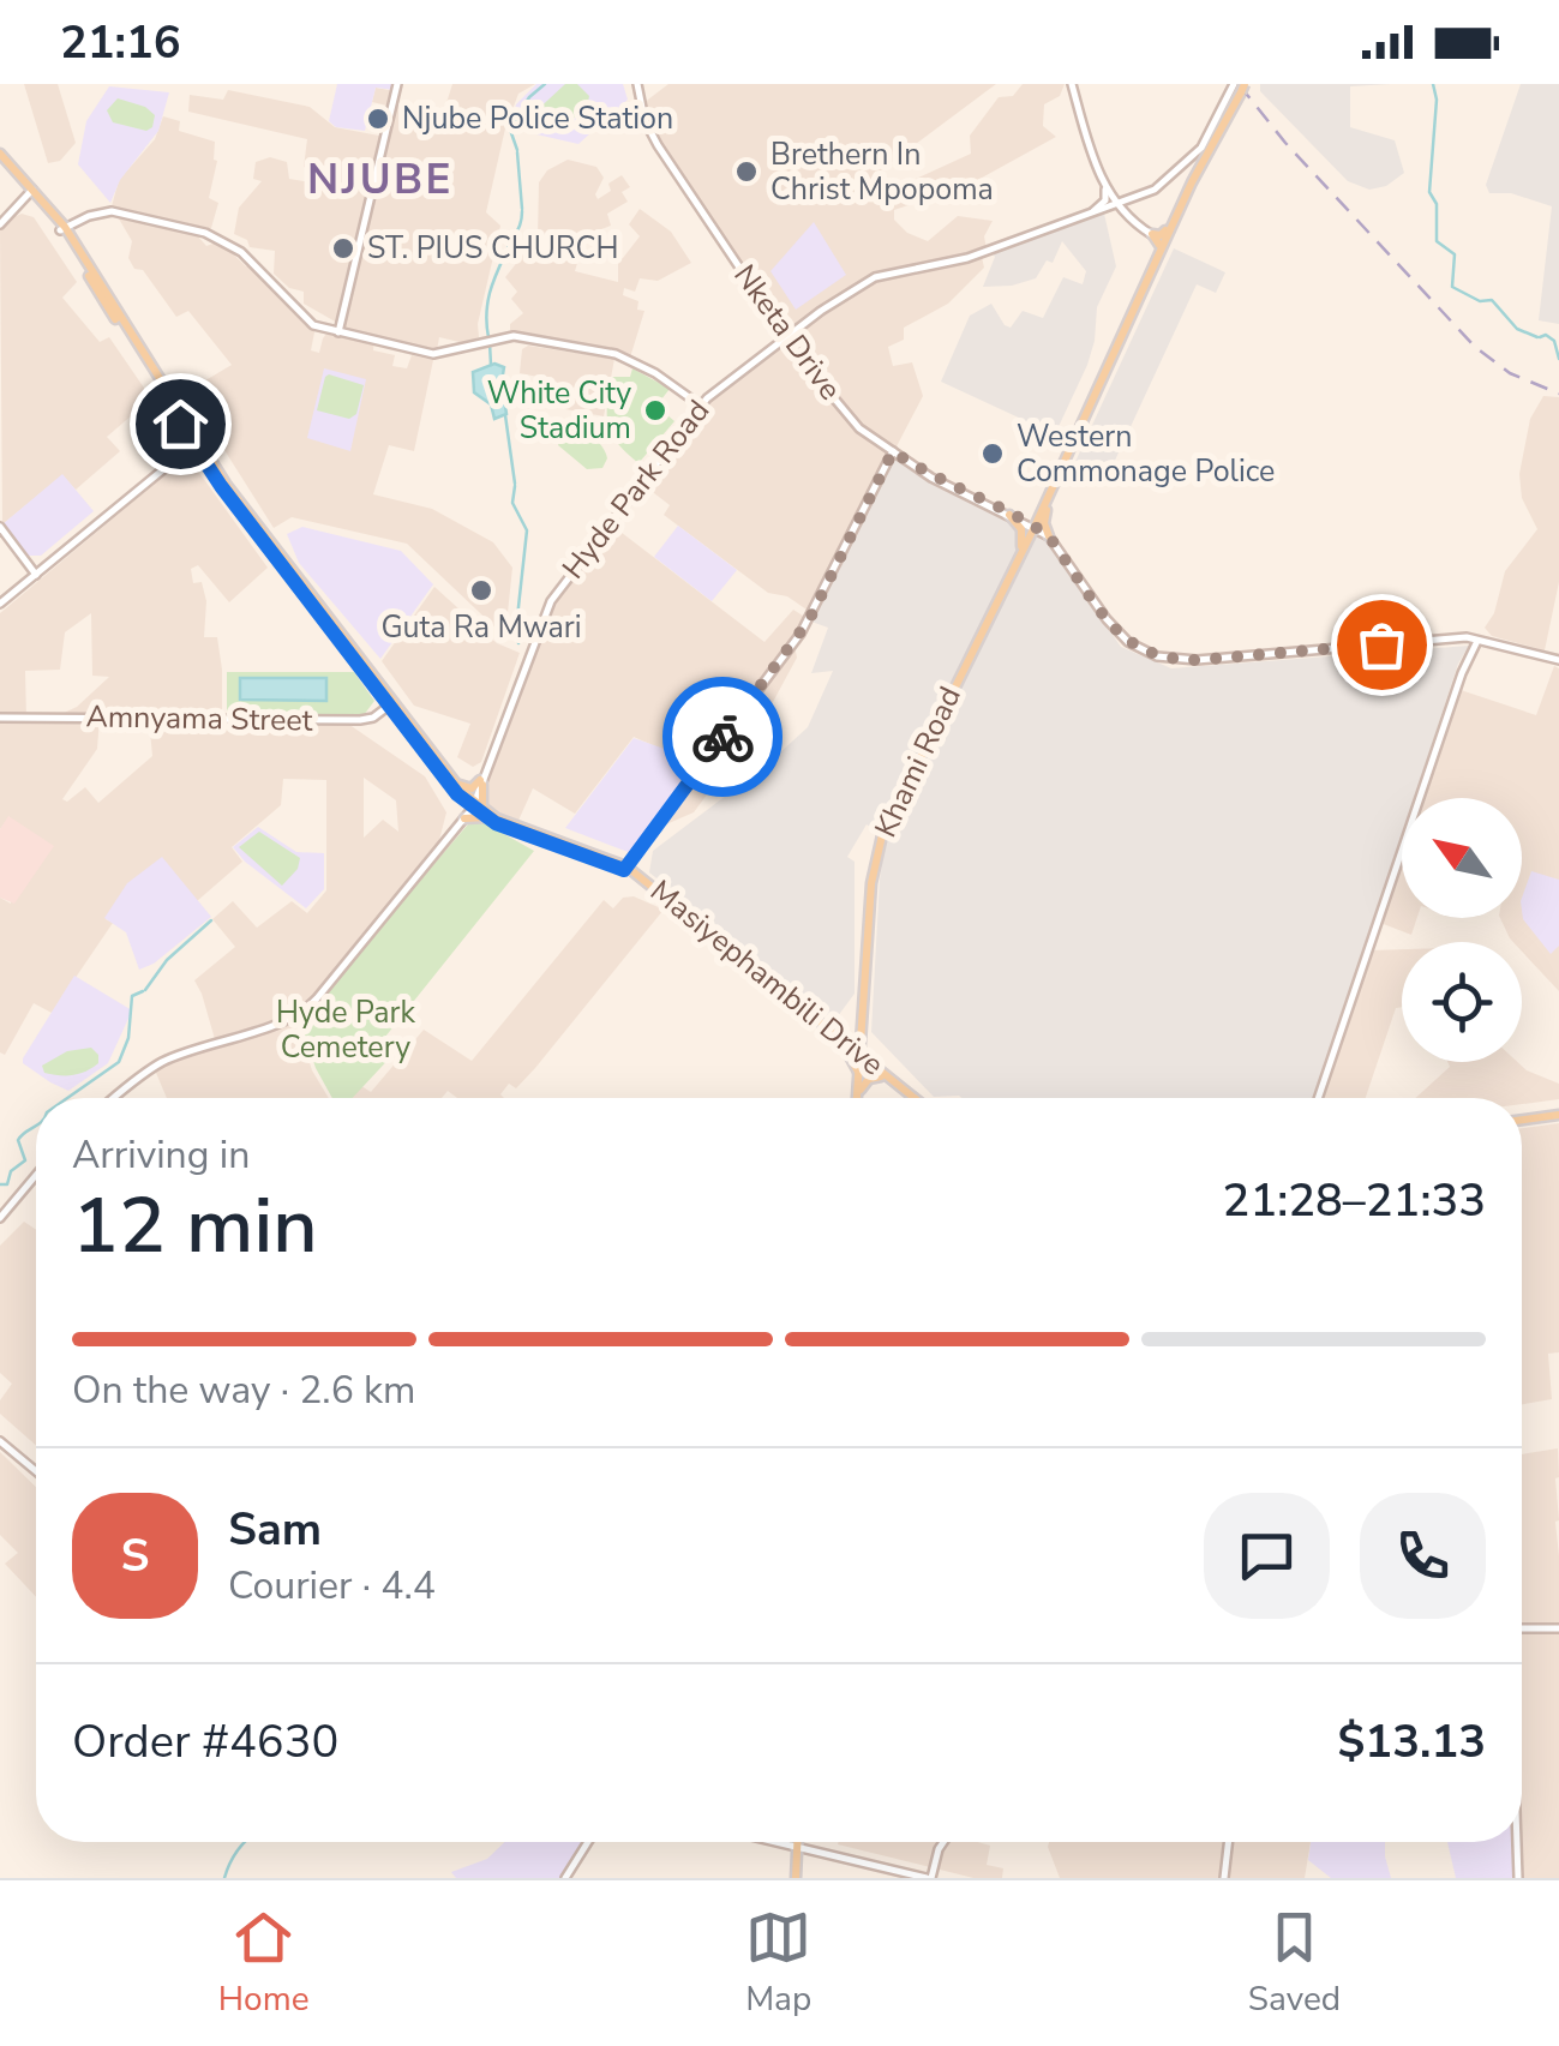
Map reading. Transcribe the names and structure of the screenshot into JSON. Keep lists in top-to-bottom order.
{
  "streets": {
    "main road": ["Khami Road", "Masiyephambili Drive"],
    "street": ["Nketa Drive", "Hyde Park Road", "Amnyama Street"]
  },
  "crossings": [
    ["Nketa Drive", "Hyde Park Road"],
    ["Nketa Drive", "Khami Road"],
    ["Hyde Park Road", "Masiyephambili Drive"],
    ["Amnyama Street", "Masiyephambili Drive"]
  ],
  "districts": ["NJUBE"],
  "parks": ["Hyde Park Cemetery"],
  "places": [
    "Njube Police Station",
    "Brethern In Christ Mpopoma",
    "ST. PIUS CHURCH",
    "White City Stadium",
    "Western Commonage Police",
    "Guta Ra Mwari"
  ],
  "north": "top left",
  "page": {
    "status": "21:16",
    "heading": ["12 min", "Arriving in", "21:28–21:33"],
    "panel": [
      "Sam",
      "Courier · 4.4",
      "Order #4630",
      "$13.13"
    ],
    "bar": "On the way · 2.6 km",
    "round": "S",
    "tabs": ["Home", "Map", "Saved"]
  }
}
